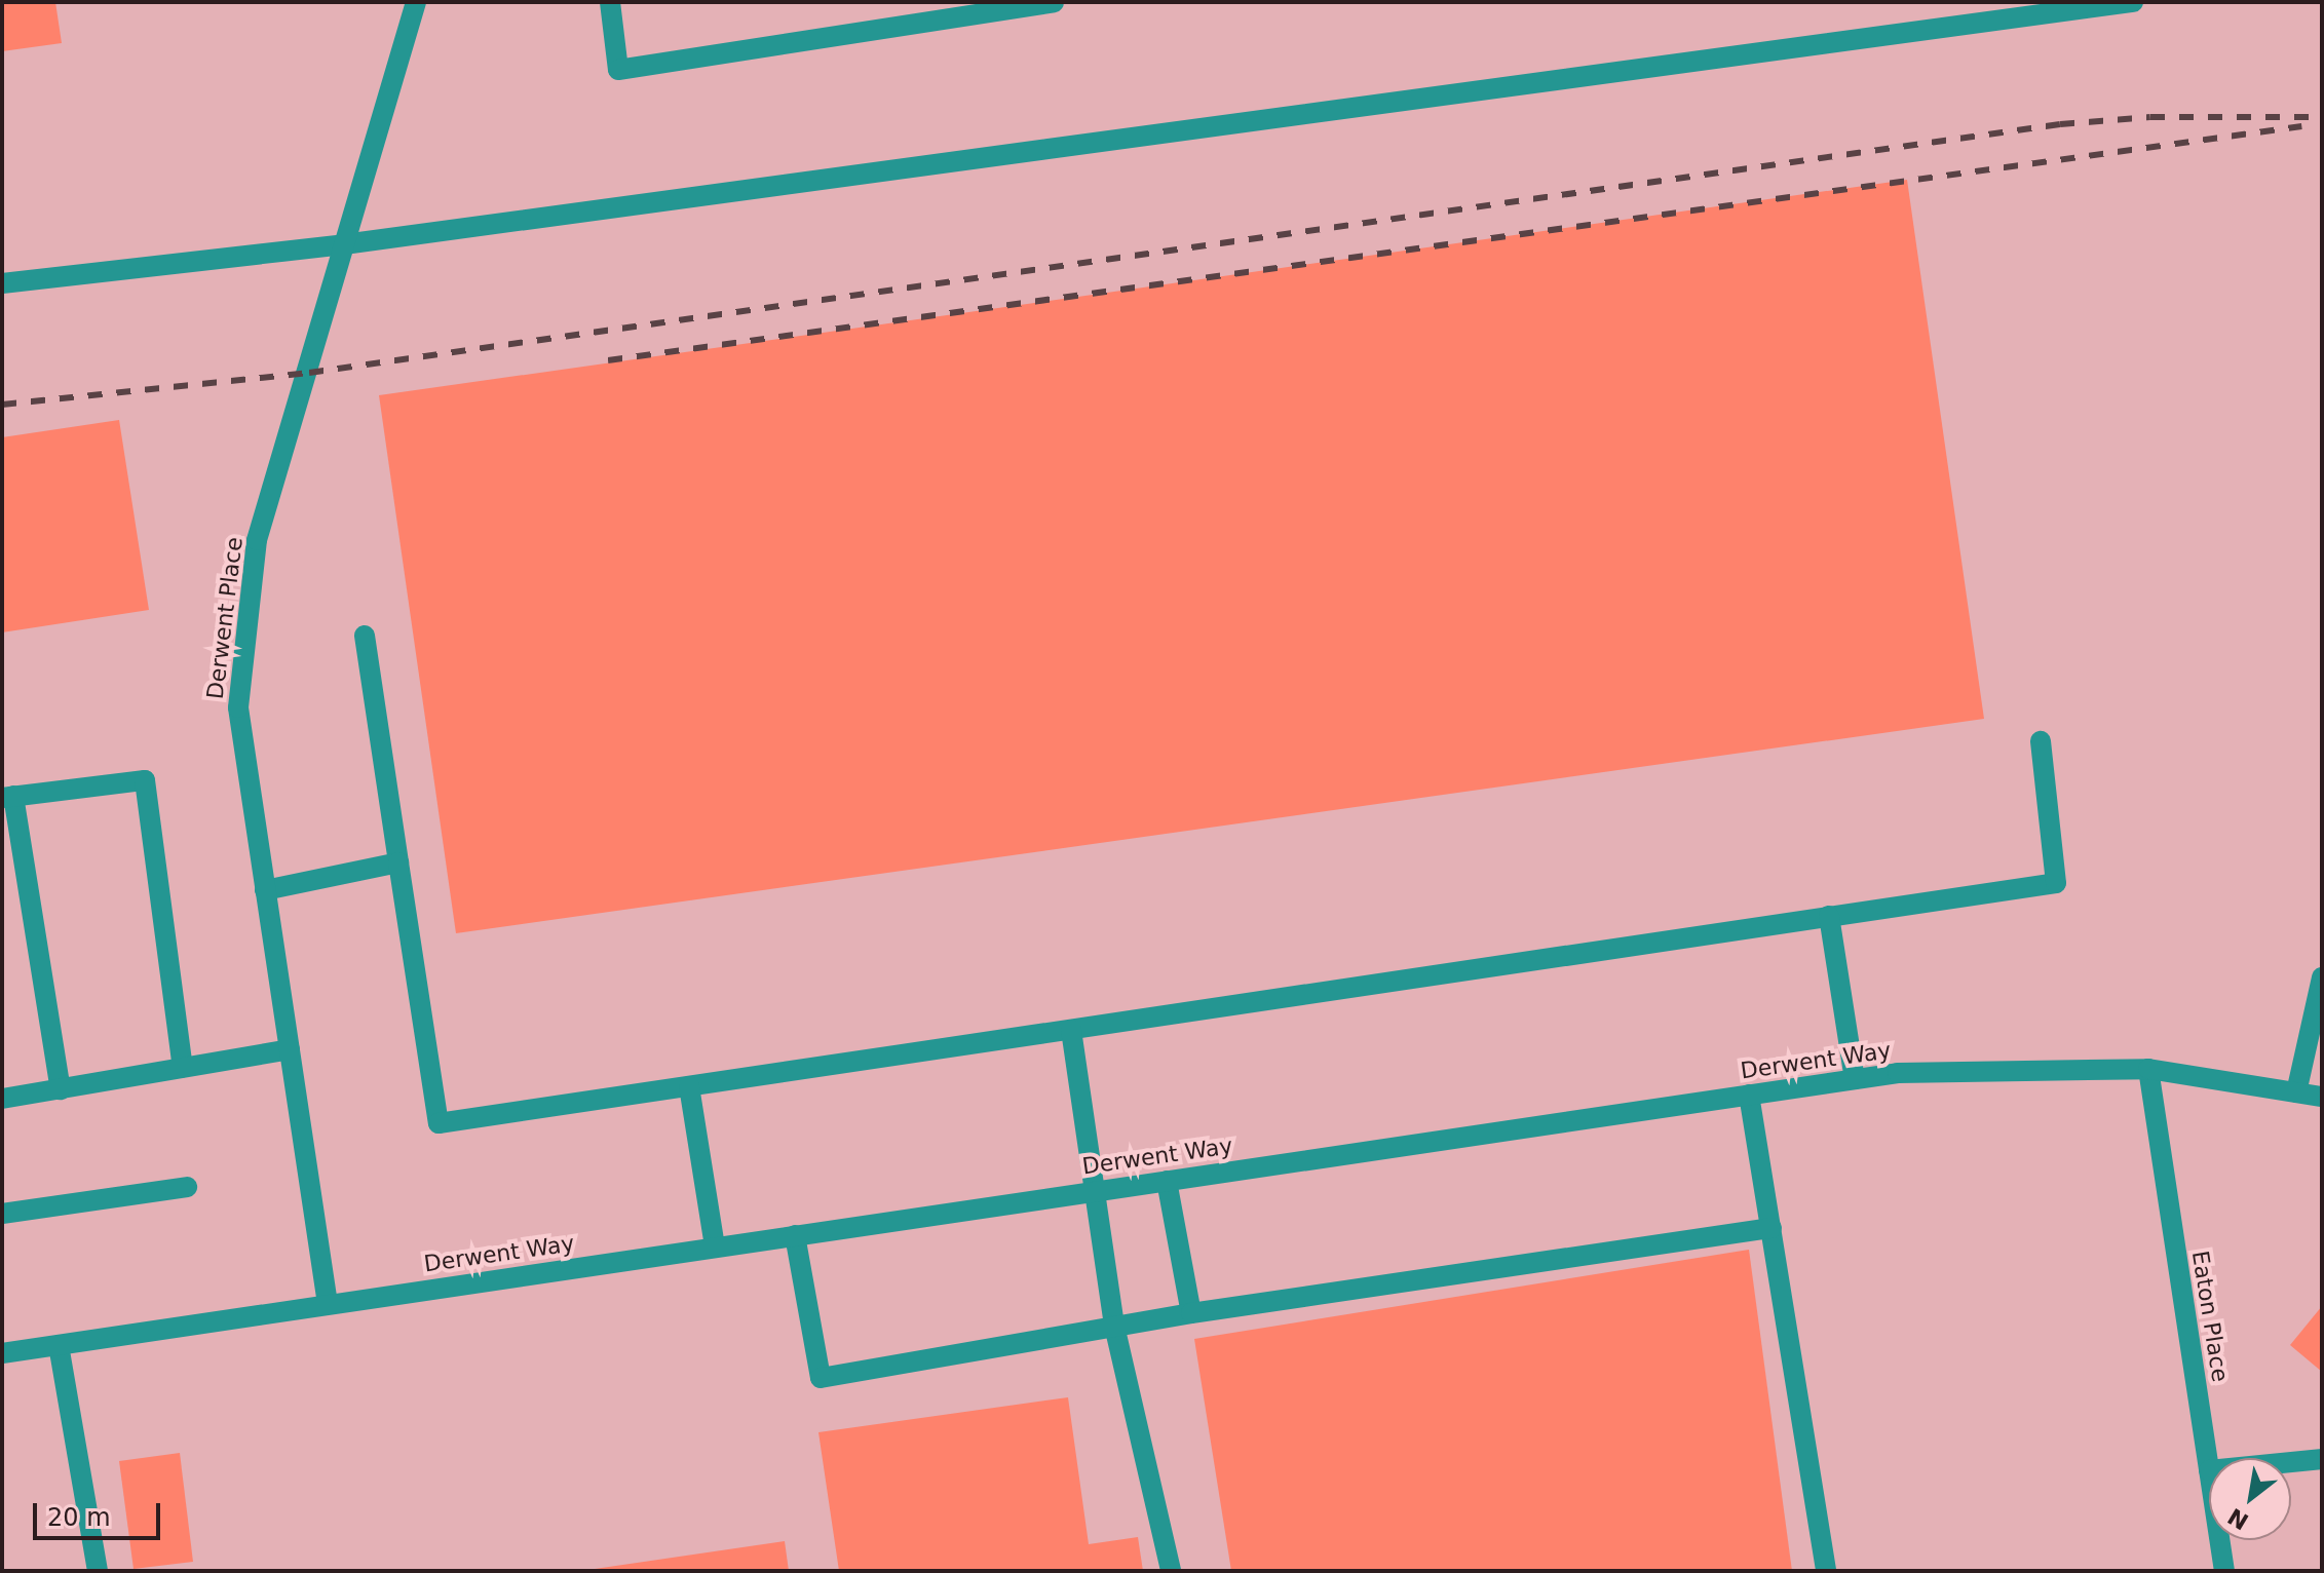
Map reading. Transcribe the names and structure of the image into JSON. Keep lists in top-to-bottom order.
{
  "streets": {
    "street": ["Derwent Place", "Derwent Way", "Eaton Place"]
  },
  "crossings": [
    ["Derwent Place", "Derwent Way"],
    ["Derwent Way", "Eaton Place"]
  ],
  "scale_bar": "20 m",
  "north": "bottom left"
}
